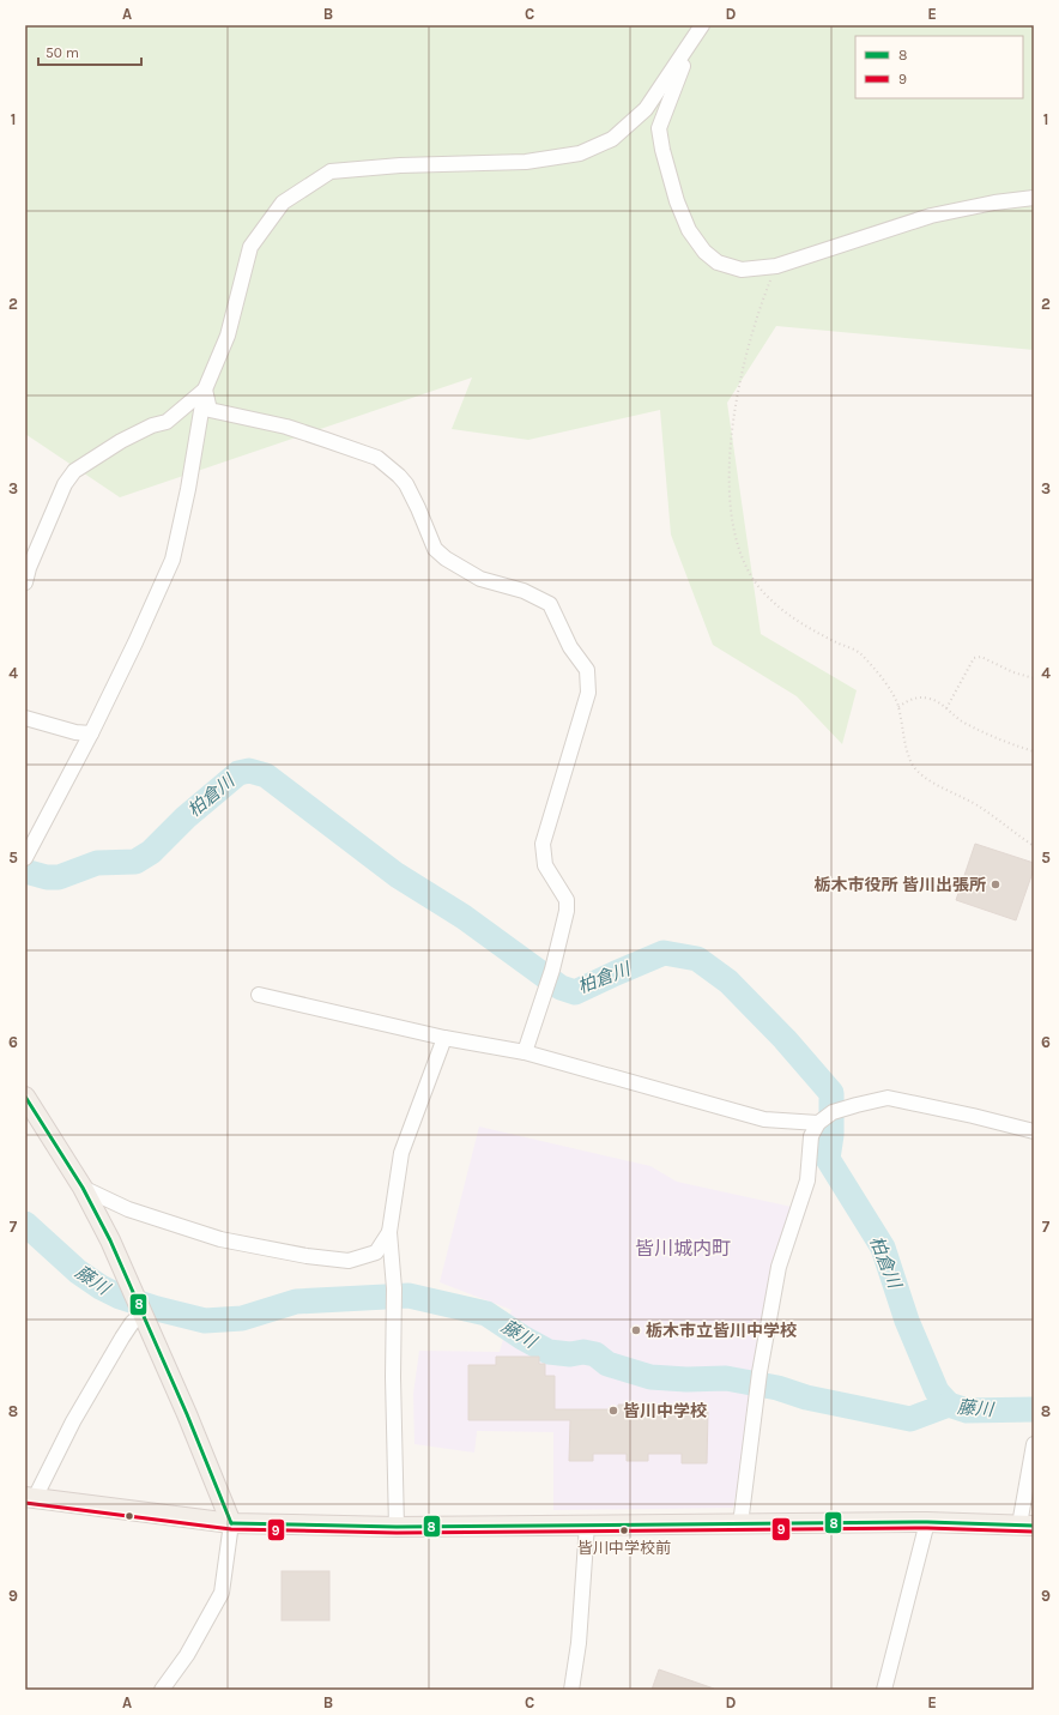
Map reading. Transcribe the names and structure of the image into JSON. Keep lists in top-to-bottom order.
{
  "districts": ["皆川城内町"],
  "water": ["柏倉川", "藤川"],
  "places": [
    "栃木市役所 皆川出張所",
    "栃木市立皆川中学校",
    "皆川中学校",
    "皆川中学校前"
  ],
  "lines": ["transit line 8", "transit line 9"],
  "legend": ["8", "9"],
  "scale_bar": "50 m",
  "grid": {
    "columns": [
      "A",
      "B",
      "C",
      "D",
      "E"
    ],
    "rows": [
      "1",
      "2",
      "3",
      "4",
      "5",
      "6",
      "7",
      "8",
      "9"
    ]
  }
}
